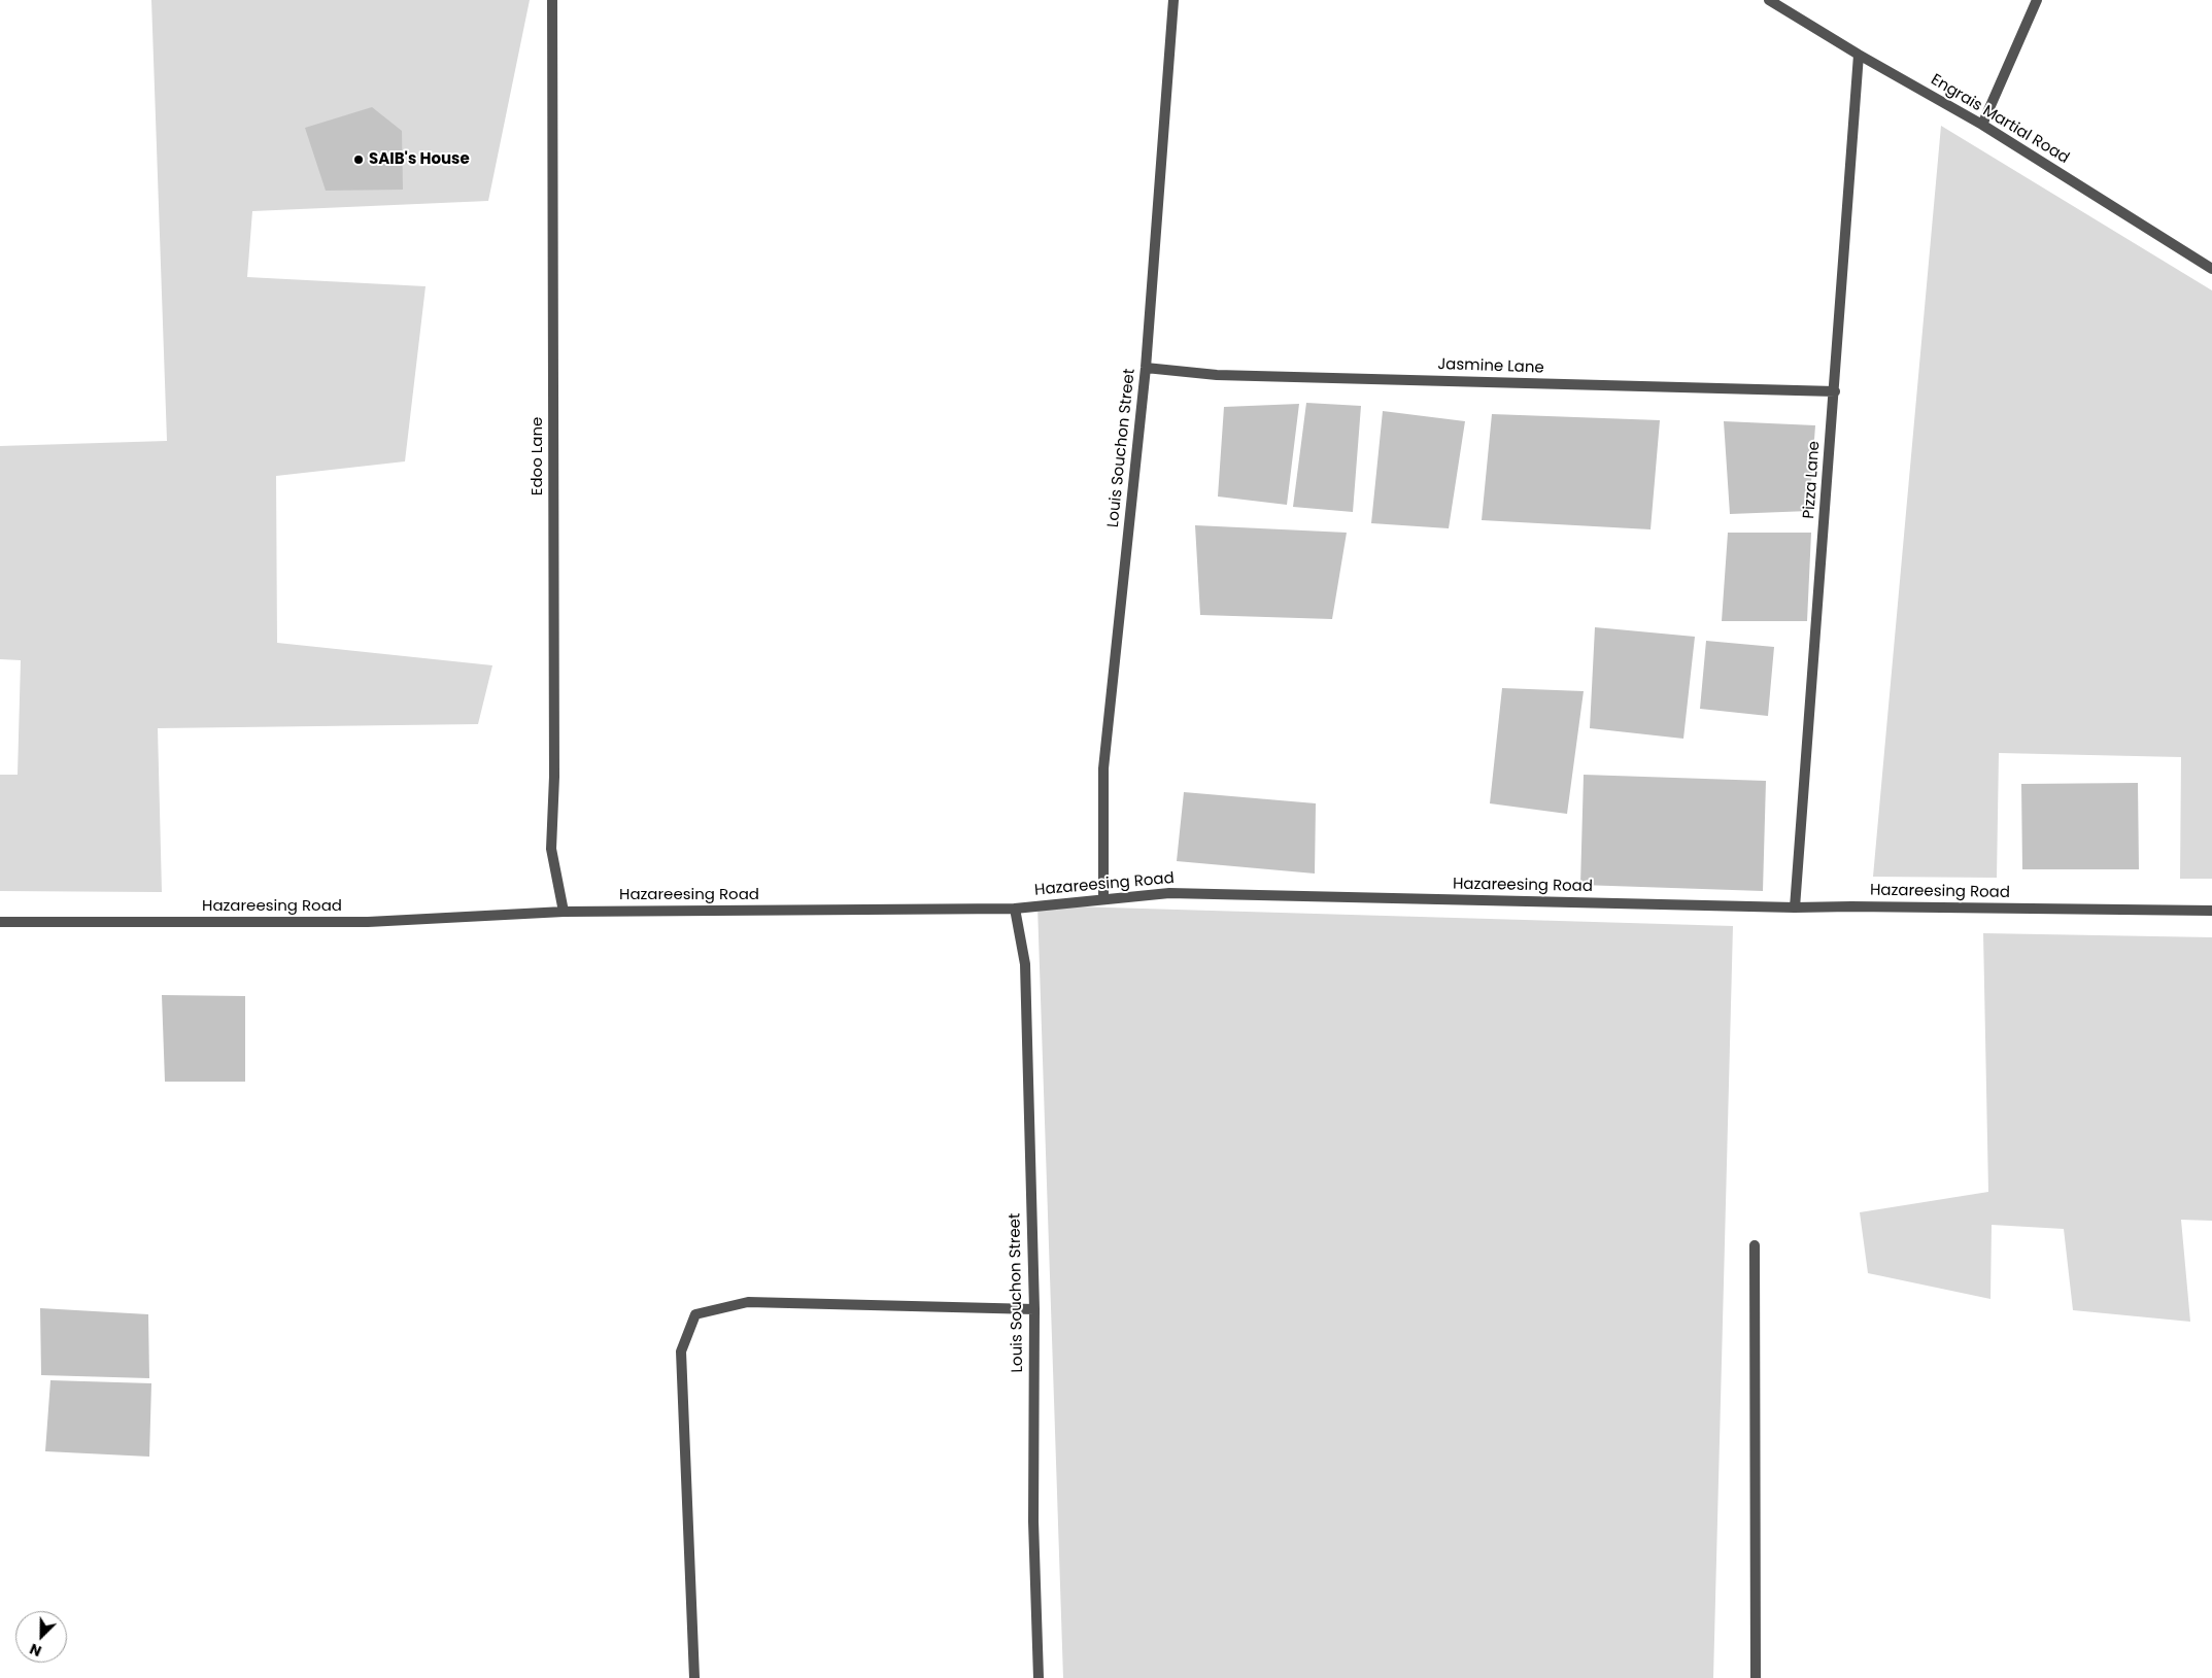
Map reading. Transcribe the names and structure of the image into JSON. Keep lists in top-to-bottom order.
{
  "streets": {
    "street": [
      "Engrais Martial Road",
      "Jasmine Lane",
      "Louis Souchon Street",
      "Edoo Lane",
      "Pizza Lane",
      "Hazareesing Road"
    ]
  },
  "crossings": [
    ["Engrais Martial Road", "Pizza Lane"],
    ["Jasmine Lane", "Louis Souchon Street"],
    ["Jasmine Lane", "Pizza Lane"],
    ["Louis Souchon Street", "Hazareesing Road"],
    ["Edoo Lane", "Hazareesing Road"],
    ["Pizza Lane", "Hazareesing Road"]
  ],
  "places": ["SAIB's House"],
  "north": "bottom left"
}
